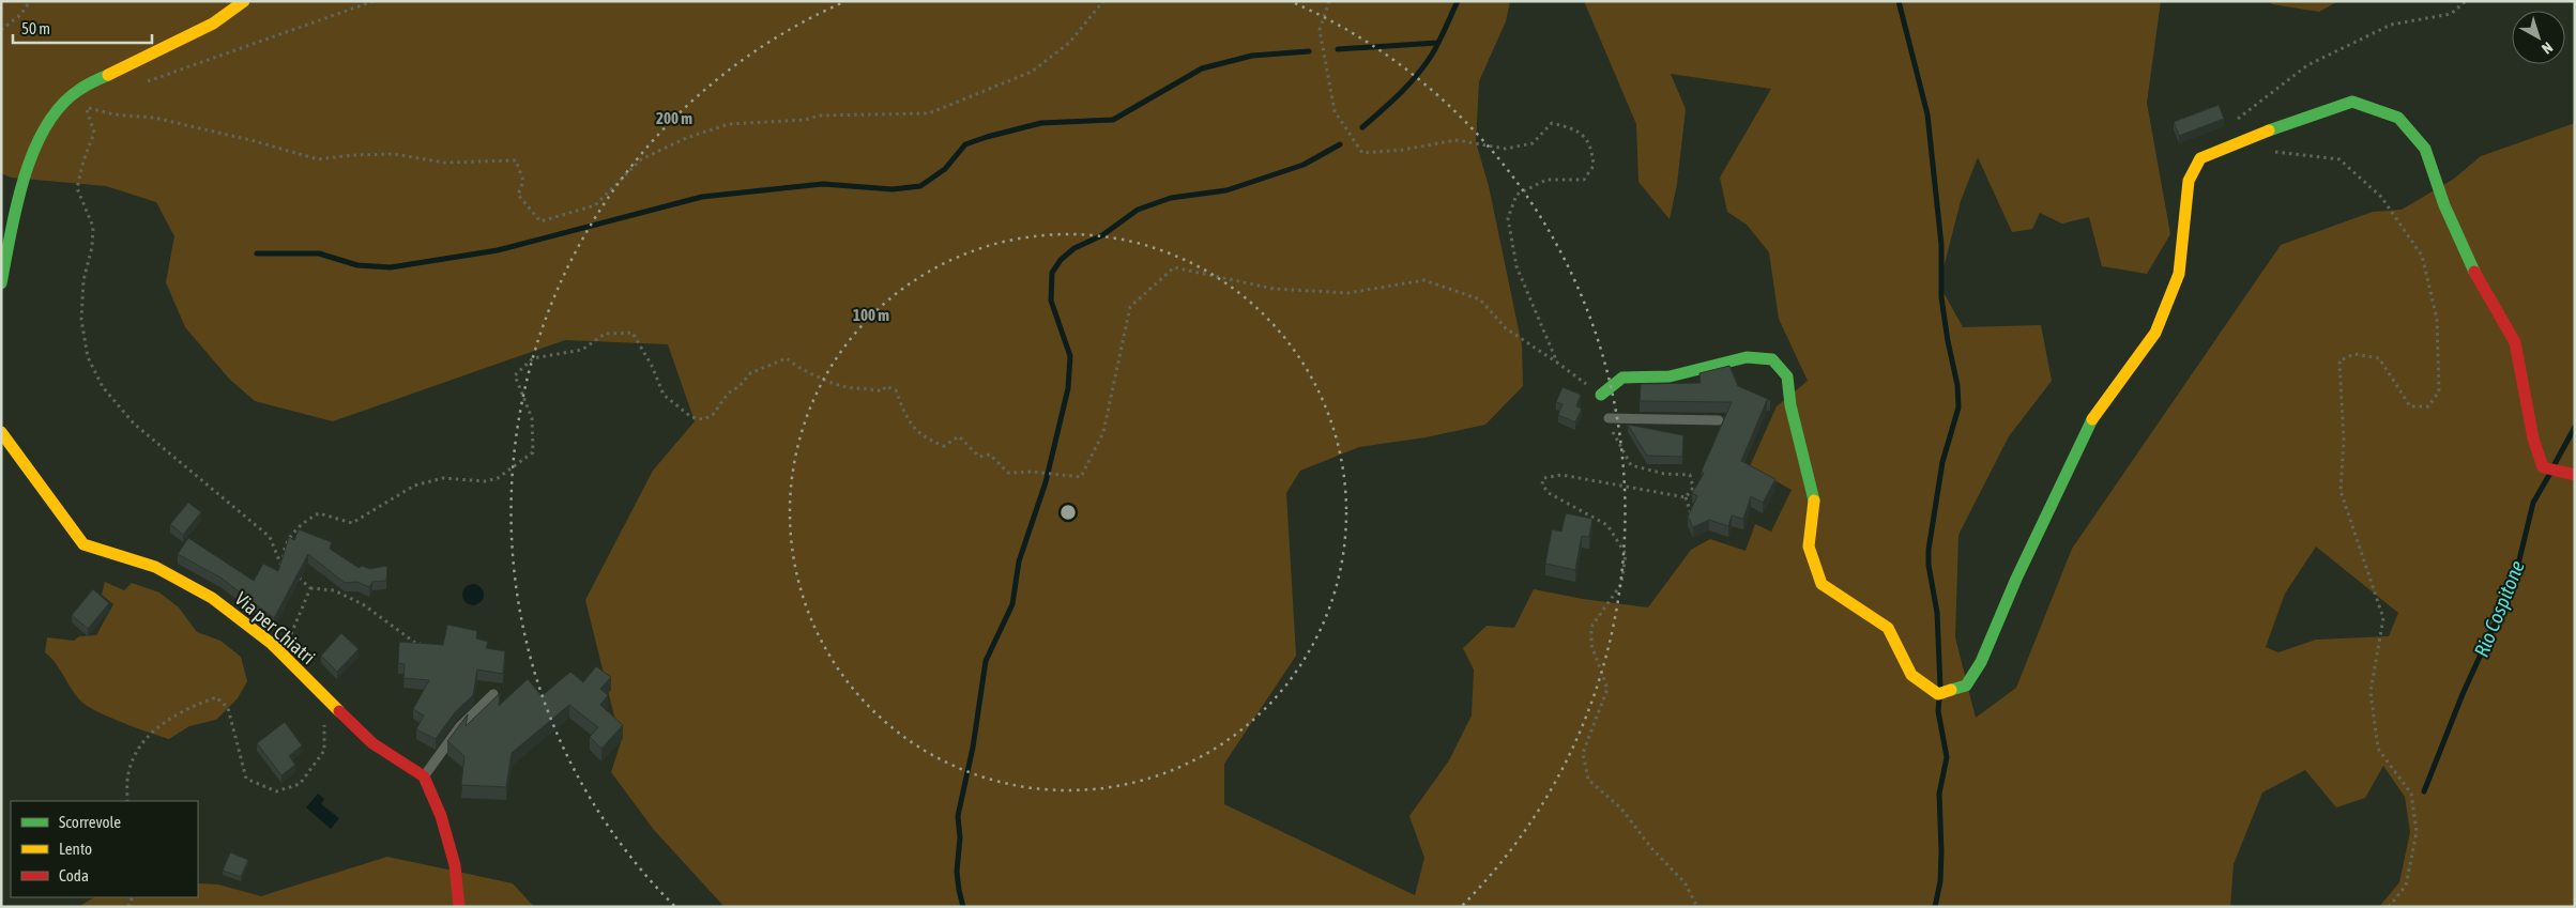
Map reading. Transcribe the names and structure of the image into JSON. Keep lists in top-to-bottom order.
{
  "streets": {
    "street": ["Via per Chiatri"]
  },
  "water": ["Rio Cospitone"],
  "legend": ["Scorrevole", "Lento", "Coda"],
  "scale_bar": "50 m",
  "north": "bottom right",
  "rings": ["200 m", "100 m"]
}
